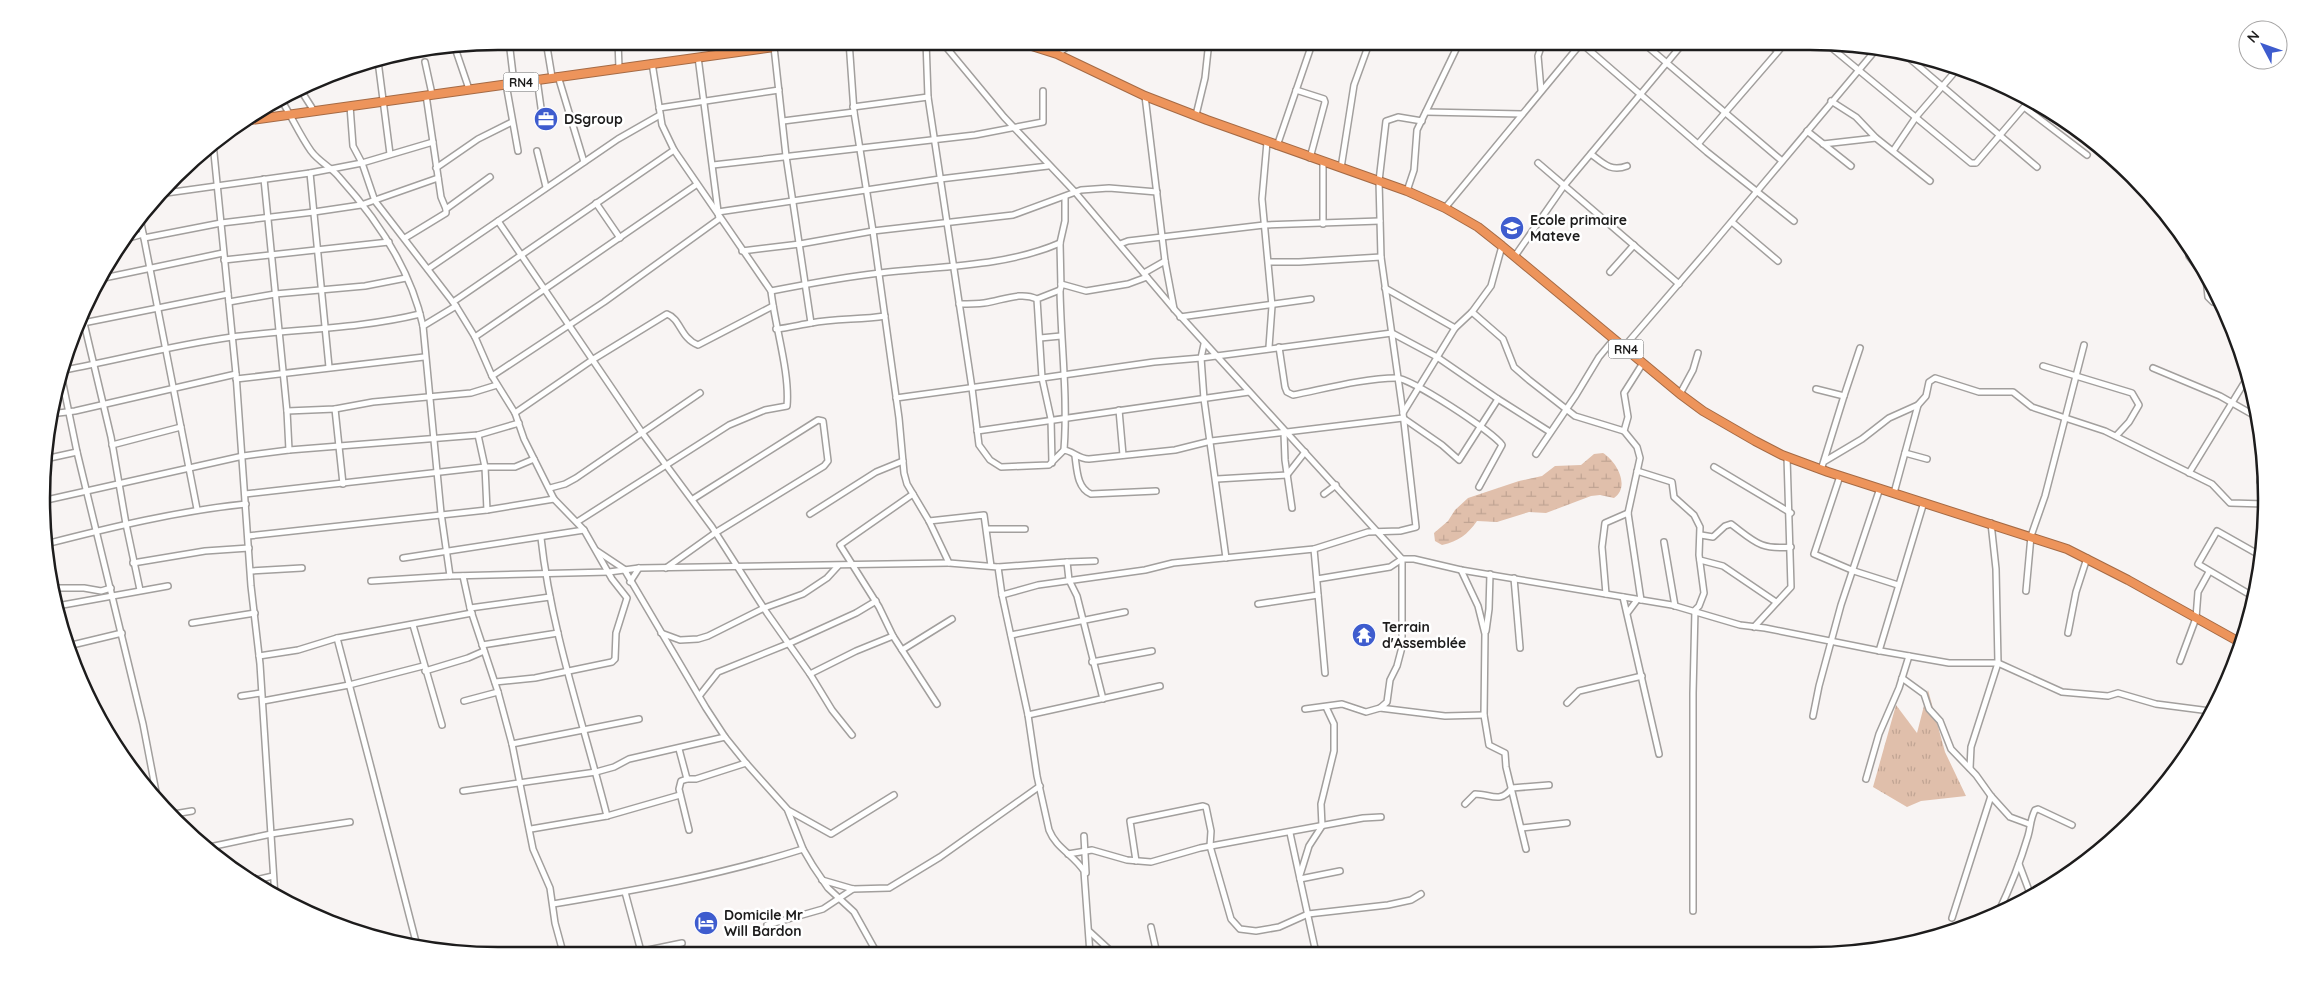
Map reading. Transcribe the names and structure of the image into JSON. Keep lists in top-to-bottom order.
{
  "streets": {
    "highway": ["RN4"]
  },
  "places": {
    "office": ["DSgroup"],
    "school or university": ["Ecole primaire Mateve"],
    "temple": ["Terrain d'Assemblée"],
    "hotel": ["Domicile Mr Will Bardon"]
  },
  "north": "top left"
}
